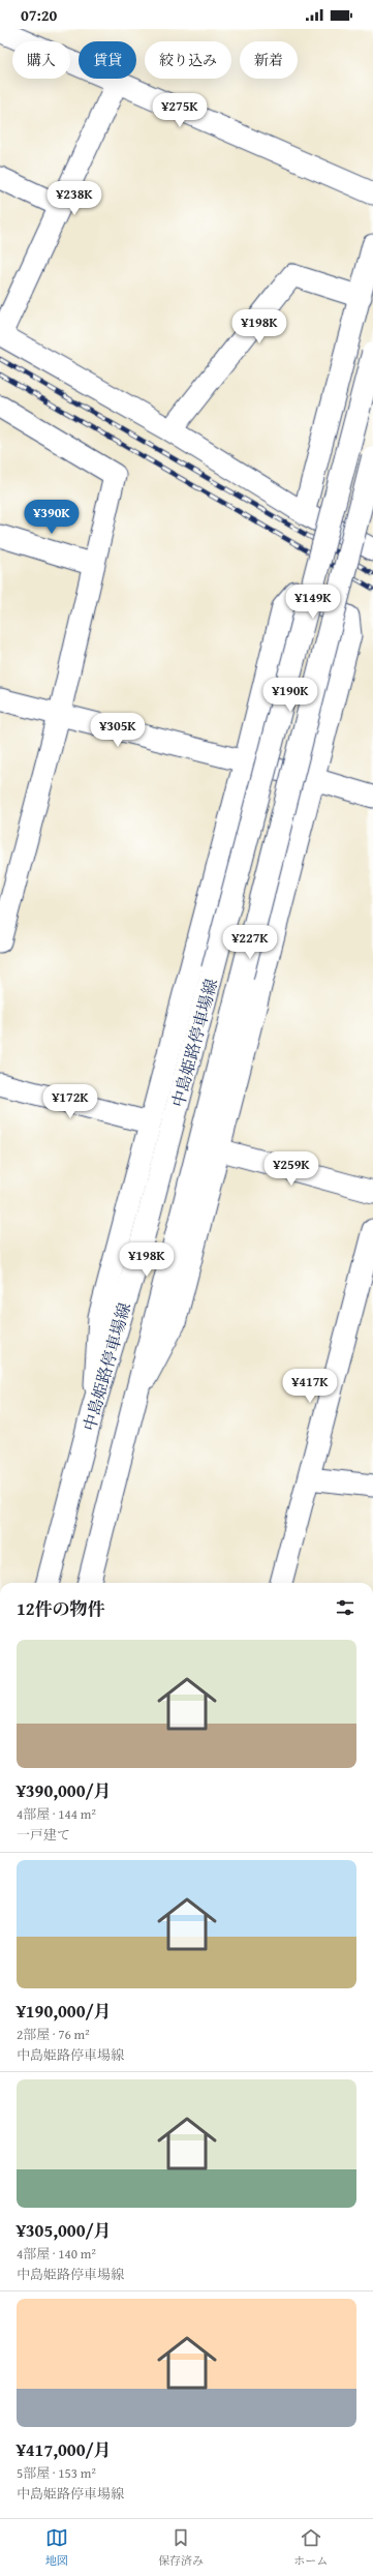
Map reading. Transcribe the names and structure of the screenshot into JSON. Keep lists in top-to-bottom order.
{
  "streets": {
    "main road": ["中島姫路停車場線"]
  },
  "page": {
    "status": "07:20",
    "chip": [
      "購入",
      "賃貸",
      "絞り込み",
      "新着"
    ],
    "price": [
      "¥275K",
      "¥238K",
      "¥198K",
      "¥390K",
      "¥149K",
      "¥190K",
      "¥305K",
      "¥227K",
      "¥172K",
      "¥259K",
      "¥198K",
      "¥417K"
    ],
    "heading": "12件の物件",
    "list": [
      {
        "name": "¥390,000/月",
        "note": "4部屋 · 144 m² · 一戸建て"
      },
      {
        "name": "¥190,000/月",
        "note": "2部屋 · 76 m² · 中島姫路停車場線"
      },
      {
        "name": "¥305,000/月",
        "note": "4部屋 · 140 m² · 中島姫路停車場線"
      },
      {
        "name": "¥417,000/月",
        "note": "5部屋 · 153 m² · 中島姫路停車場線"
      }
    ],
    "tabs": ["地図", "保存済み", "ホーム"]
  }
}
